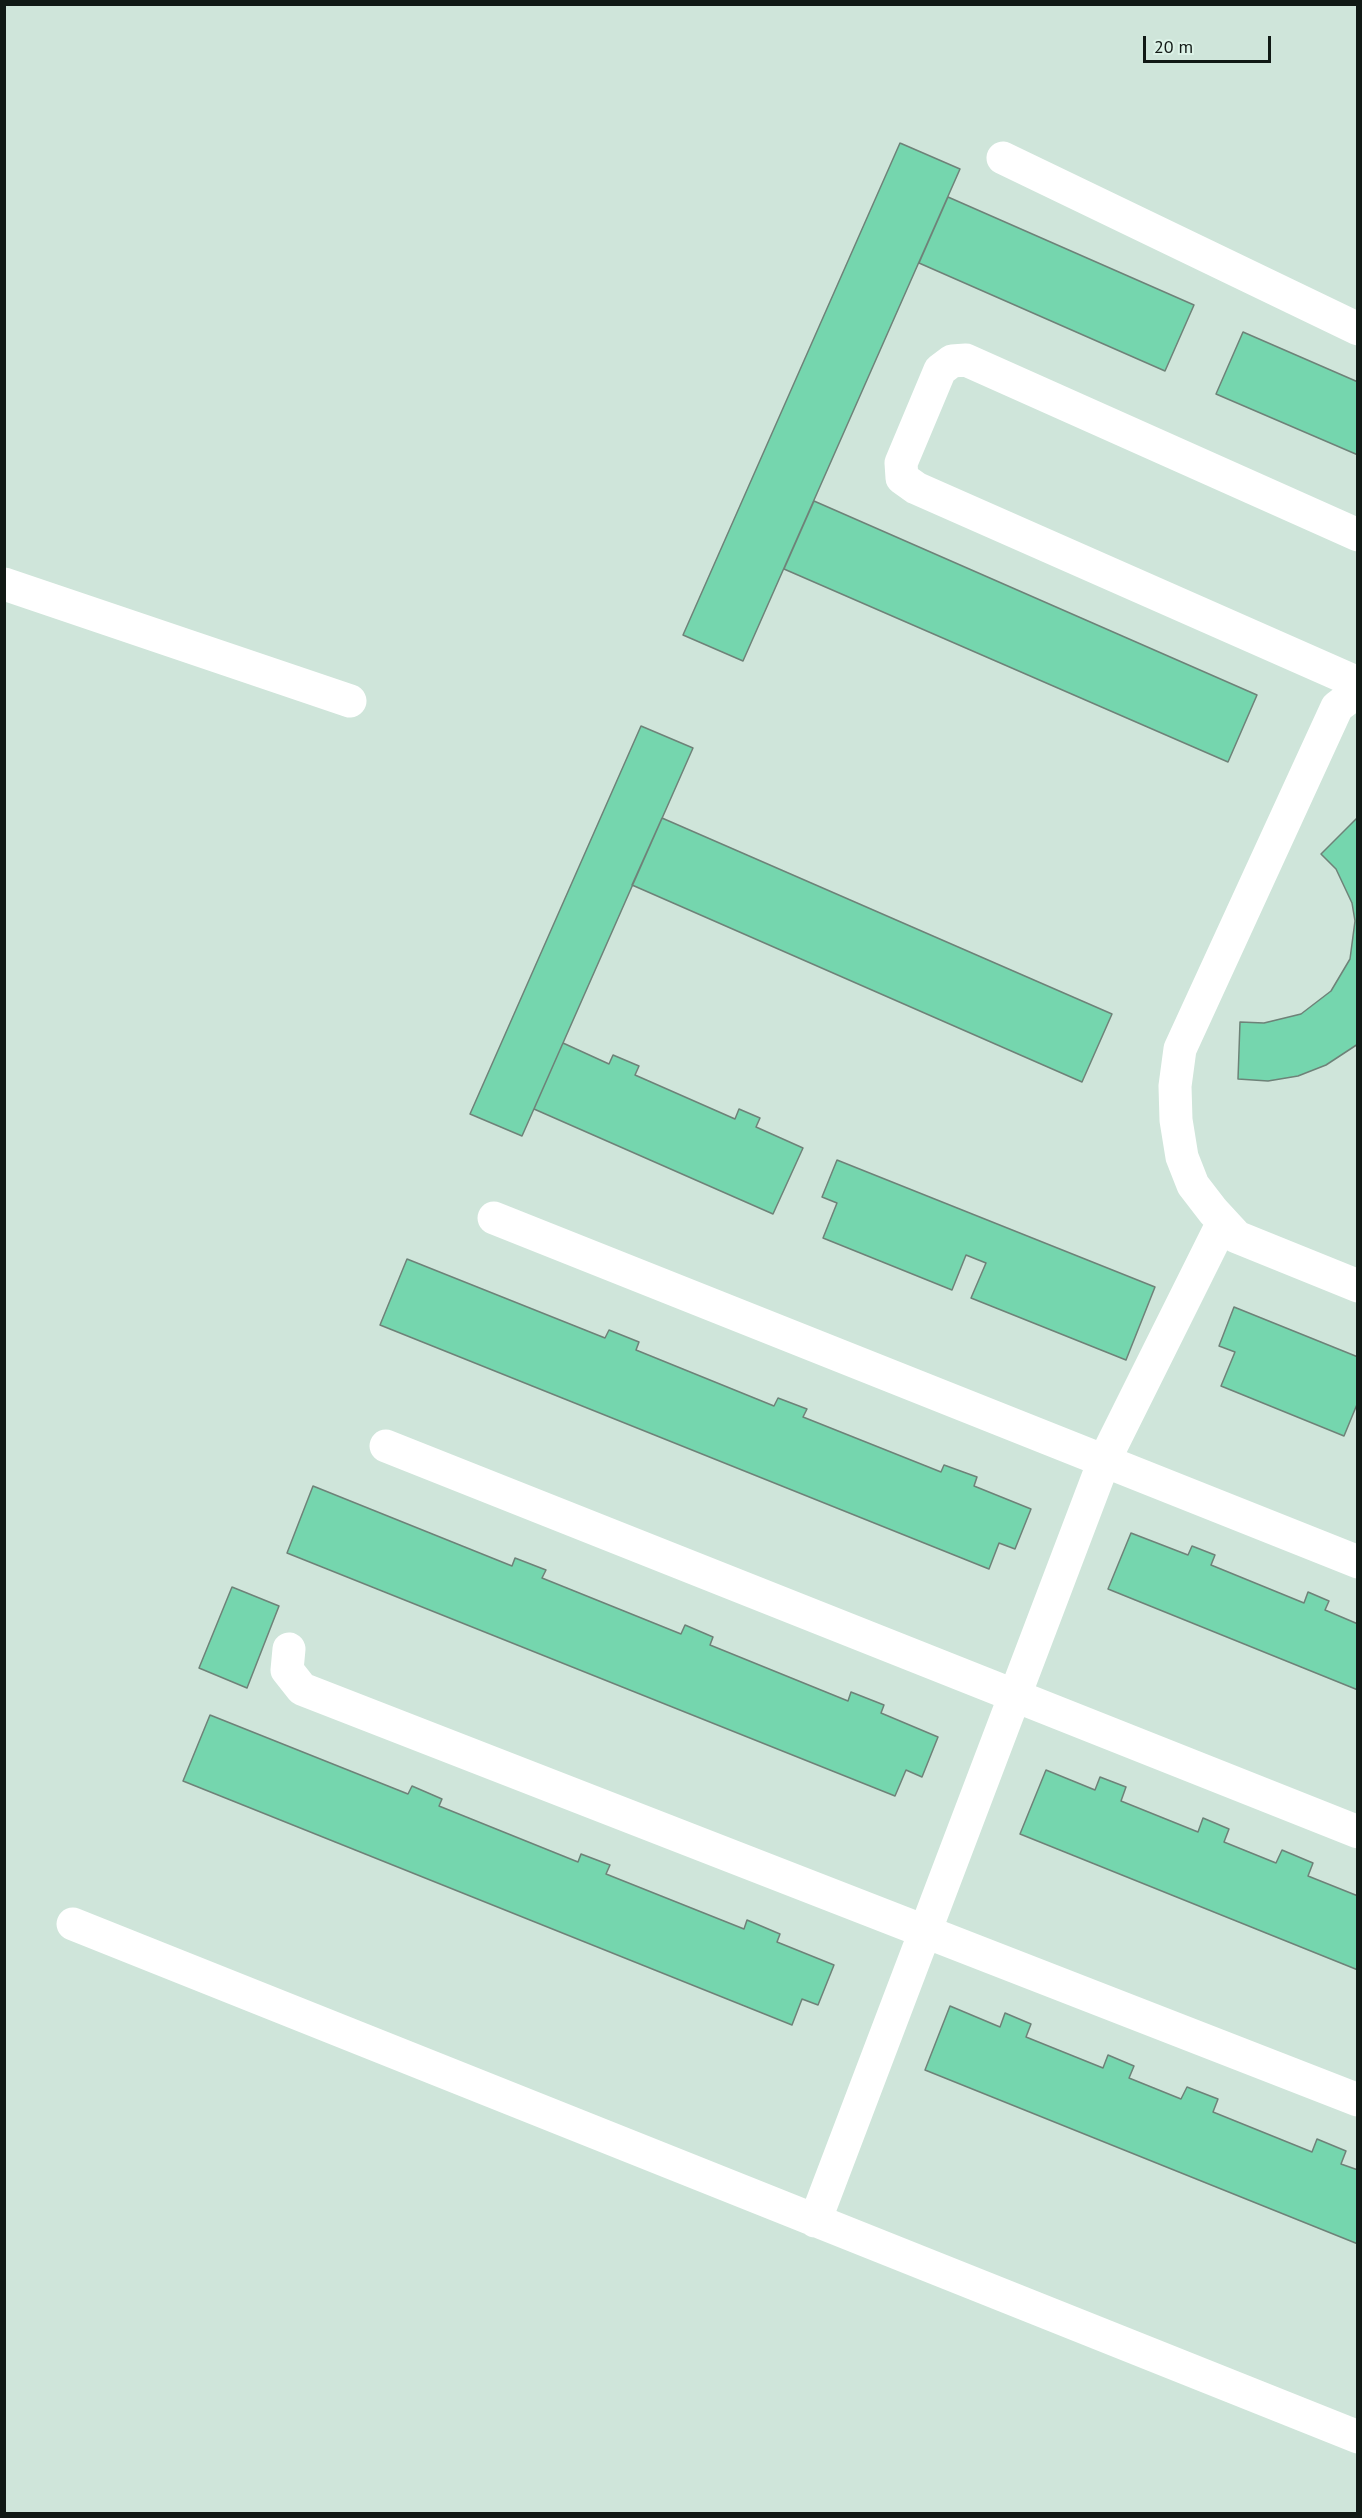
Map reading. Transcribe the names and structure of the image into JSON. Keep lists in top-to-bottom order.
{
  "scale_bar": "20 m"
}
